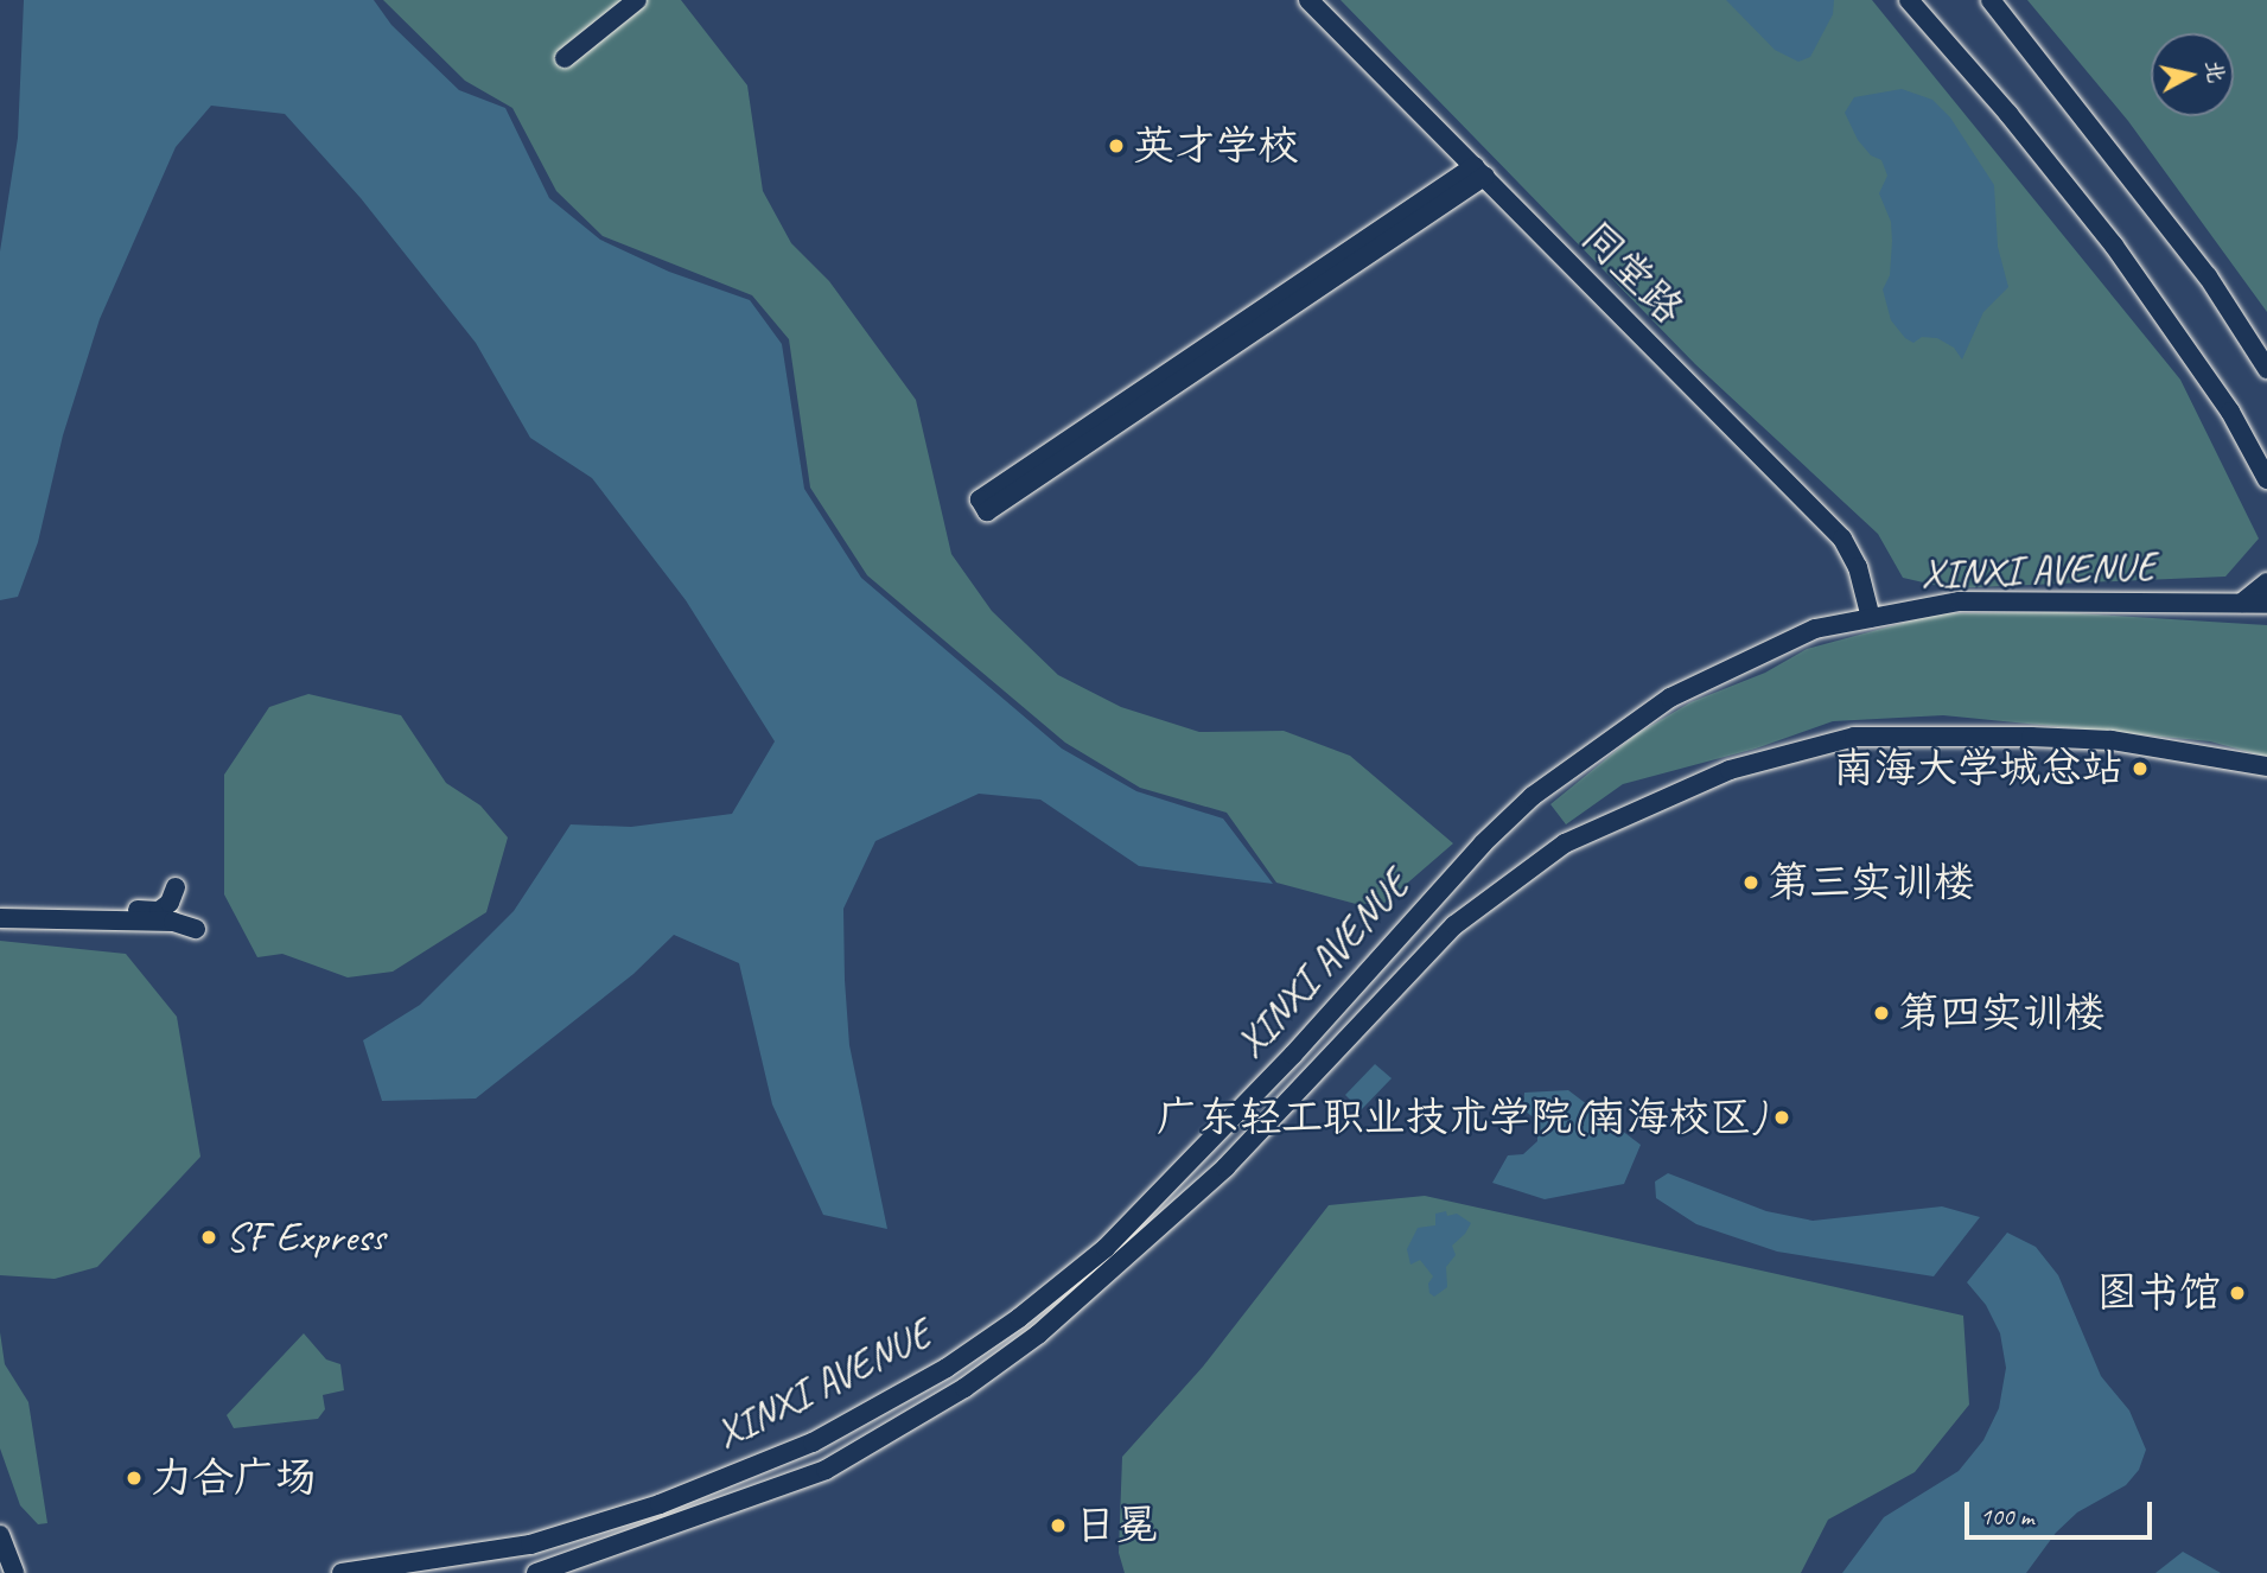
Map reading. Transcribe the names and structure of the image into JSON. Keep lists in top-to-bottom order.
{
  "streets": {
    "main road": ["同堂路", "XINXI AVENUE"]
  },
  "crossings": [
    ["同堂路", "XINXI AVENUE"]
  ],
  "places": [
    "英才学校",
    "南海大学城总站",
    "第三实训楼",
    "第四实训楼",
    "广东轻工职业技术学院(南海校区)",
    "SF Express",
    "图书馆",
    "力合广场",
    "日冕"
  ],
  "scale_bar": "100 m",
  "north": "right"
}
